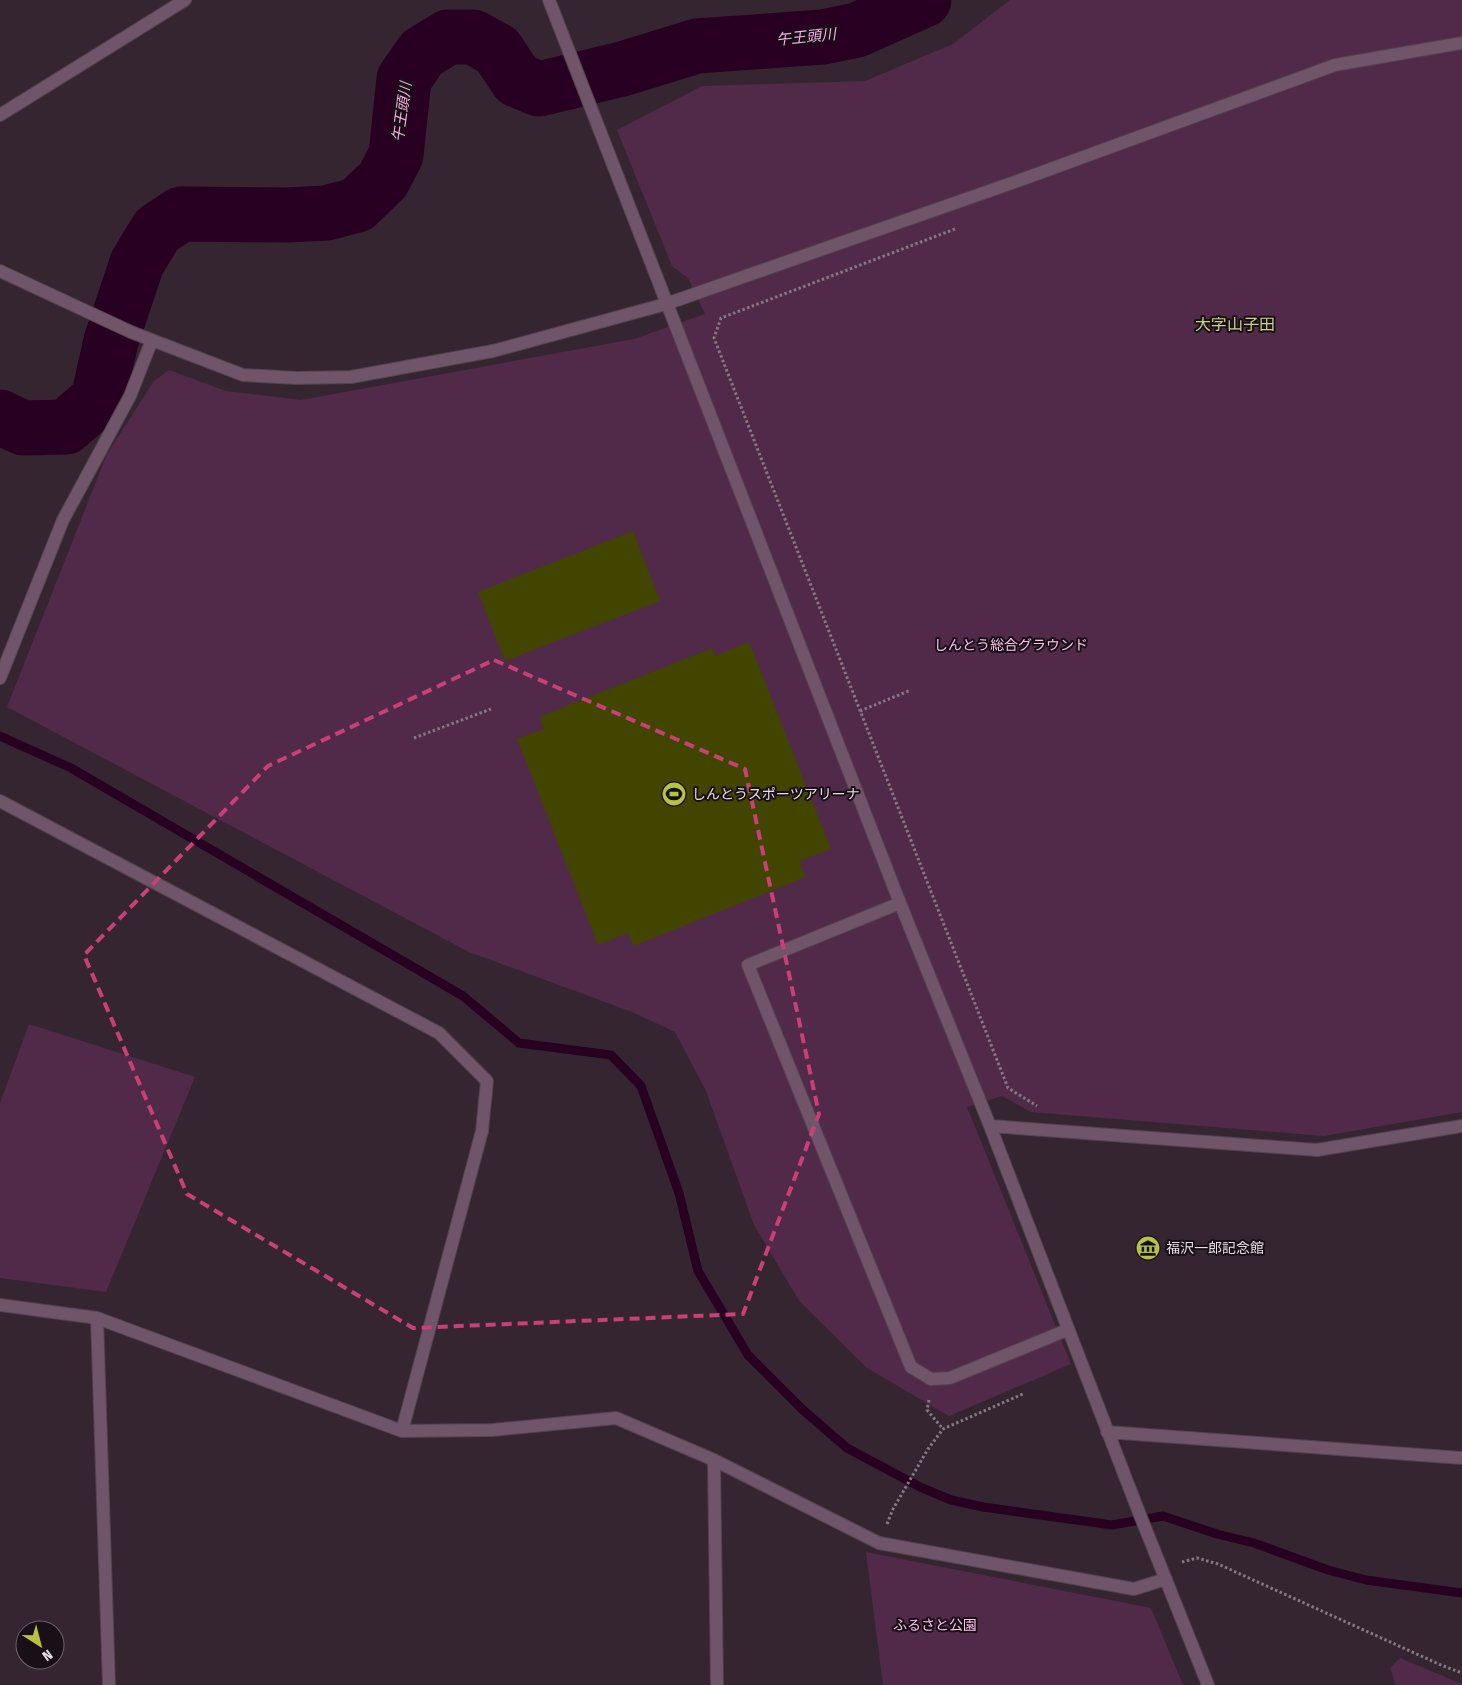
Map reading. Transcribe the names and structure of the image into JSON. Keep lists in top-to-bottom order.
{
  "districts": ["大字山子田"],
  "water": ["午王頭川"],
  "parks": ["しんとう総合グラウンド", "ふるさと公園"],
  "places": {
    "sports": ["しんとうスポーツアリーナ"],
    "museum": ["福沢一郎記念館"]
  },
  "north": "bottom right"
}
